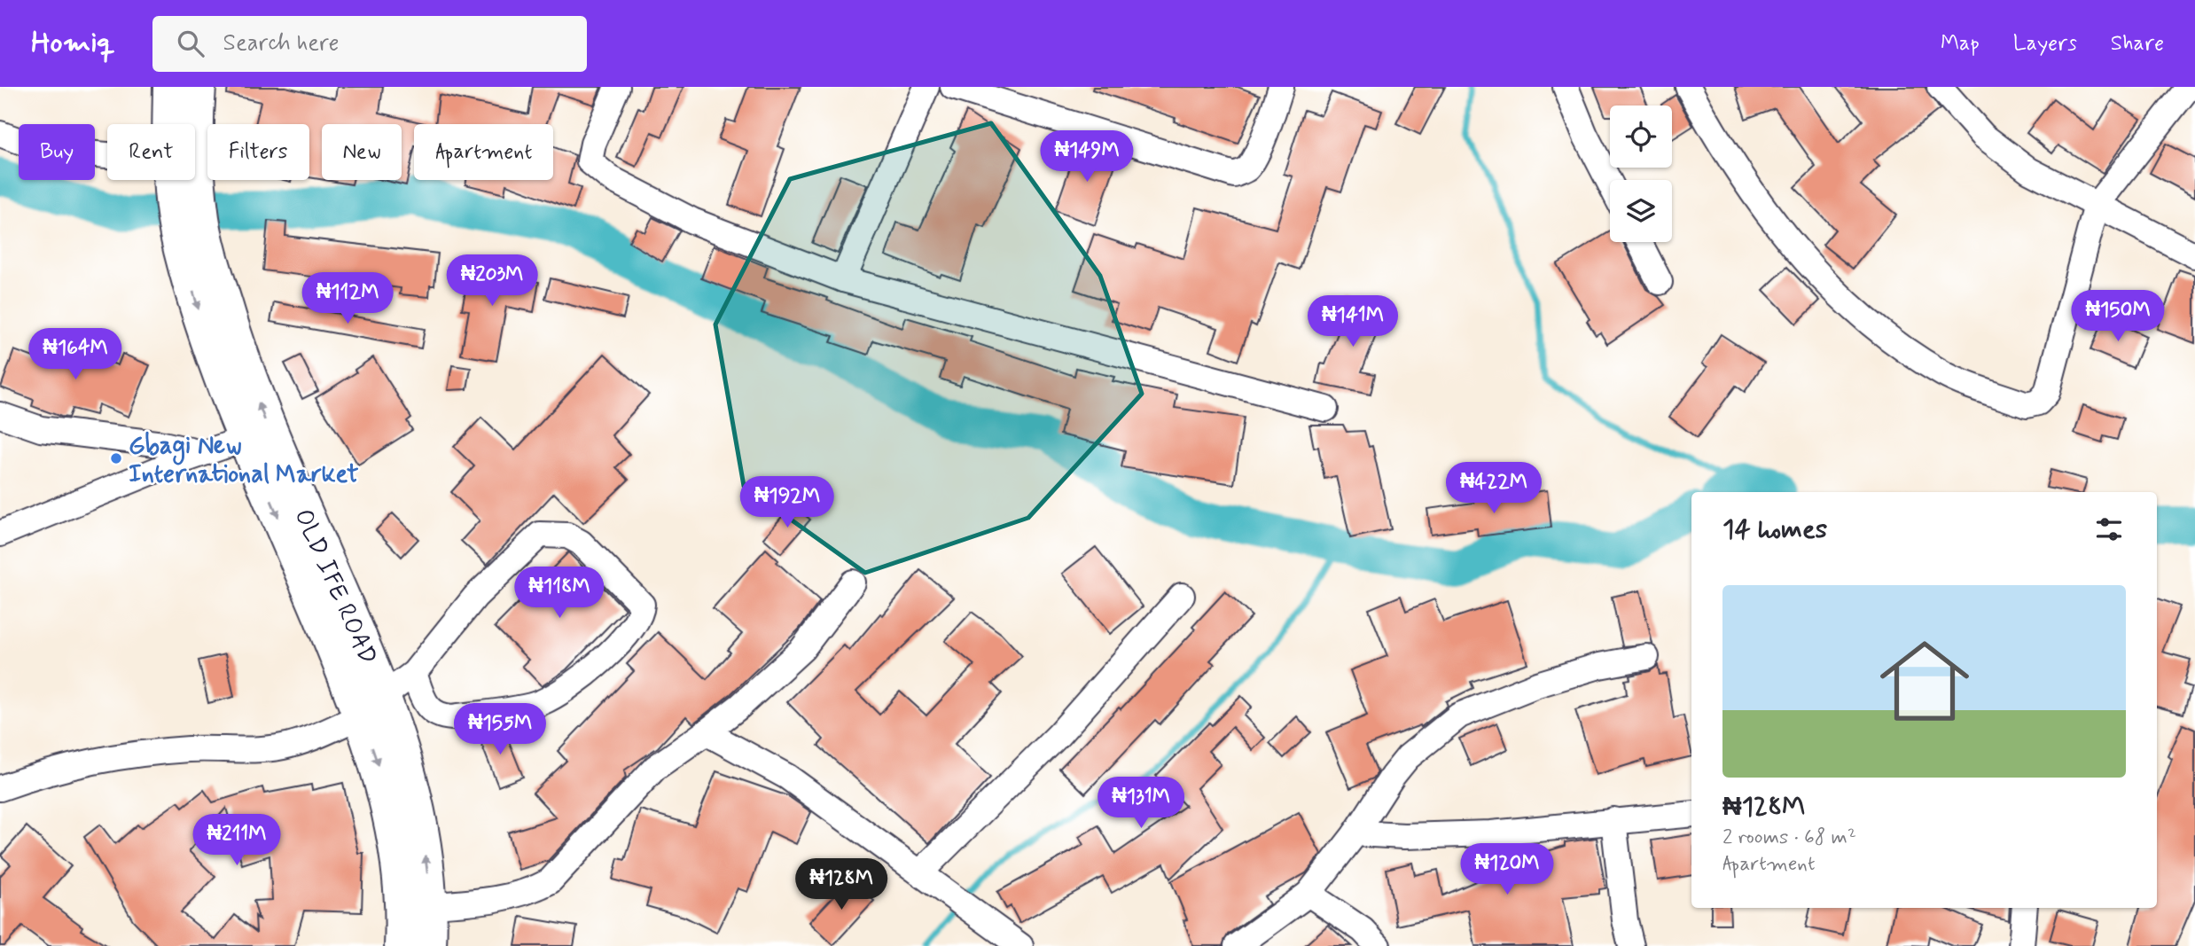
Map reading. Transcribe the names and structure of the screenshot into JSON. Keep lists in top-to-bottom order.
{
  "streets": {
    "main road": ["OLD IFE ROAD"]
  },
  "places": ["Gbagi New International Market"],
  "page": {
    "header": "Homiq",
    "search": "Search here",
    "nav": ["Map", "Layers", "Share"],
    "chip": [
      "Buy",
      "Rent",
      "Filters",
      "New",
      "Apartment"
    ],
    "price": [
      "₦149M",
      "₦203M",
      "₦112M",
      "₦150M",
      "₦141M",
      "₦164M",
      "₦422M",
      "₦192M",
      "₦118M",
      "₦155M",
      "₦131M",
      "₦211M",
      "₦120M",
      "₦128M"
    ],
    "heading": "14 homes",
    "list": [
      {
        "name": "₦128M",
        "note": "2 rooms · 68 m² · Apartment"
      }
    ]
  }
}
